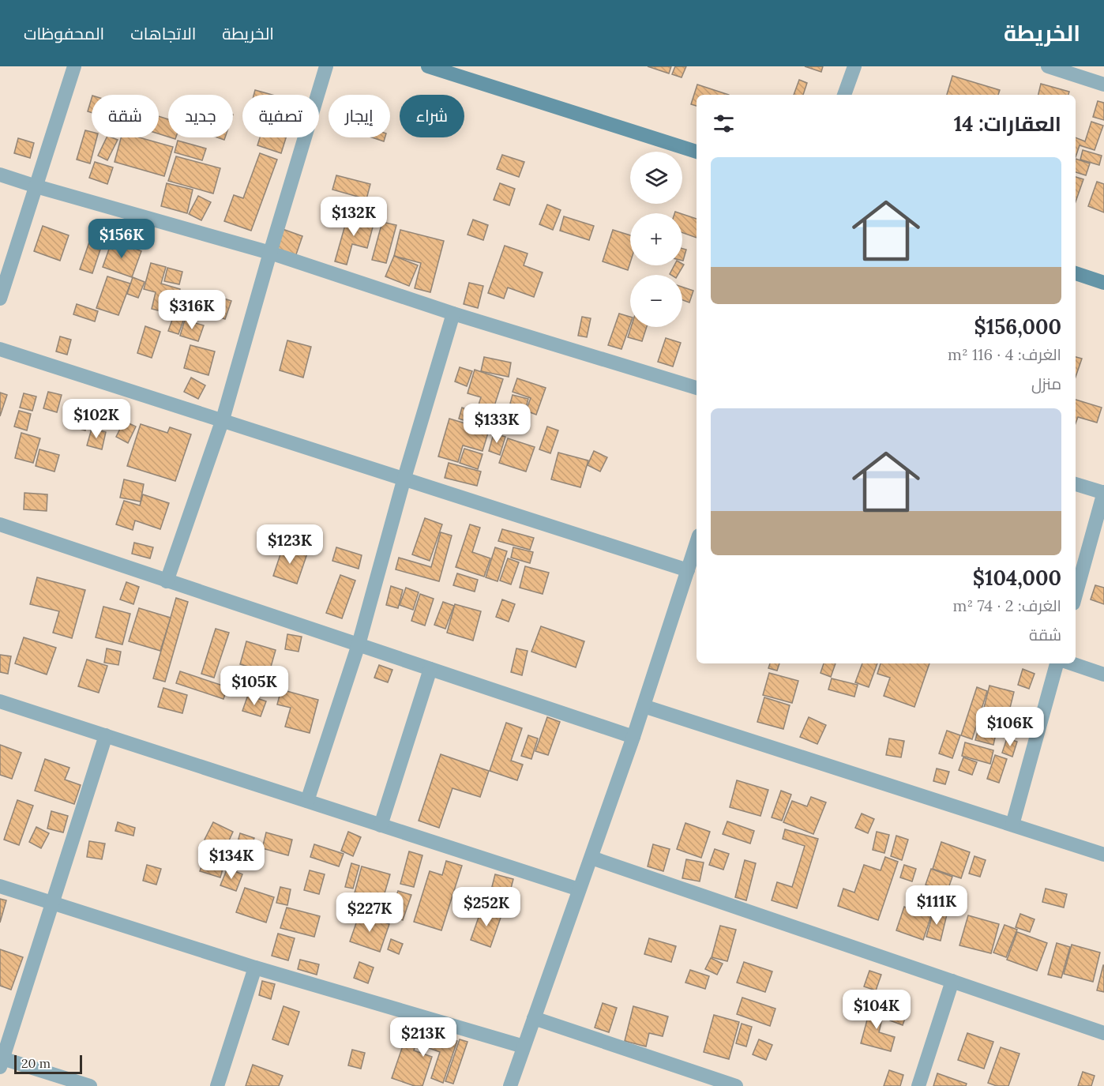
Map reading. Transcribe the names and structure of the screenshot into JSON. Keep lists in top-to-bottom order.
{
  "scale_bar": "20 m",
  "page": {
    "header": "الخريطة",
    "nav": ["الخريطة", "الاتجاهات", "المحفوظات"],
    "chip": [
      "شراء",
      "إيجار",
      "تصفية",
      "جديد",
      "شقة"
    ],
    "heading": "العقارات: 14",
    "map_buttons": ["+", "−"],
    "list": [
      {
        "name": "$156,000",
        "note": "الغرف: 4 · 116 m² · منزل"
      },
      {
        "name": "$104,000",
        "note": "الغرف: 2 · 74 m² · شقة"
      }
    ],
    "price": [
      "$132K",
      "$156K",
      "$316K",
      "$102K",
      "$133K",
      "$123K",
      "$105K",
      "$106K",
      "$134K",
      "$111K",
      "$252K",
      "$227K",
      "$104K",
      "$213K"
    ],
    "scale": "20 m"
  }
}
